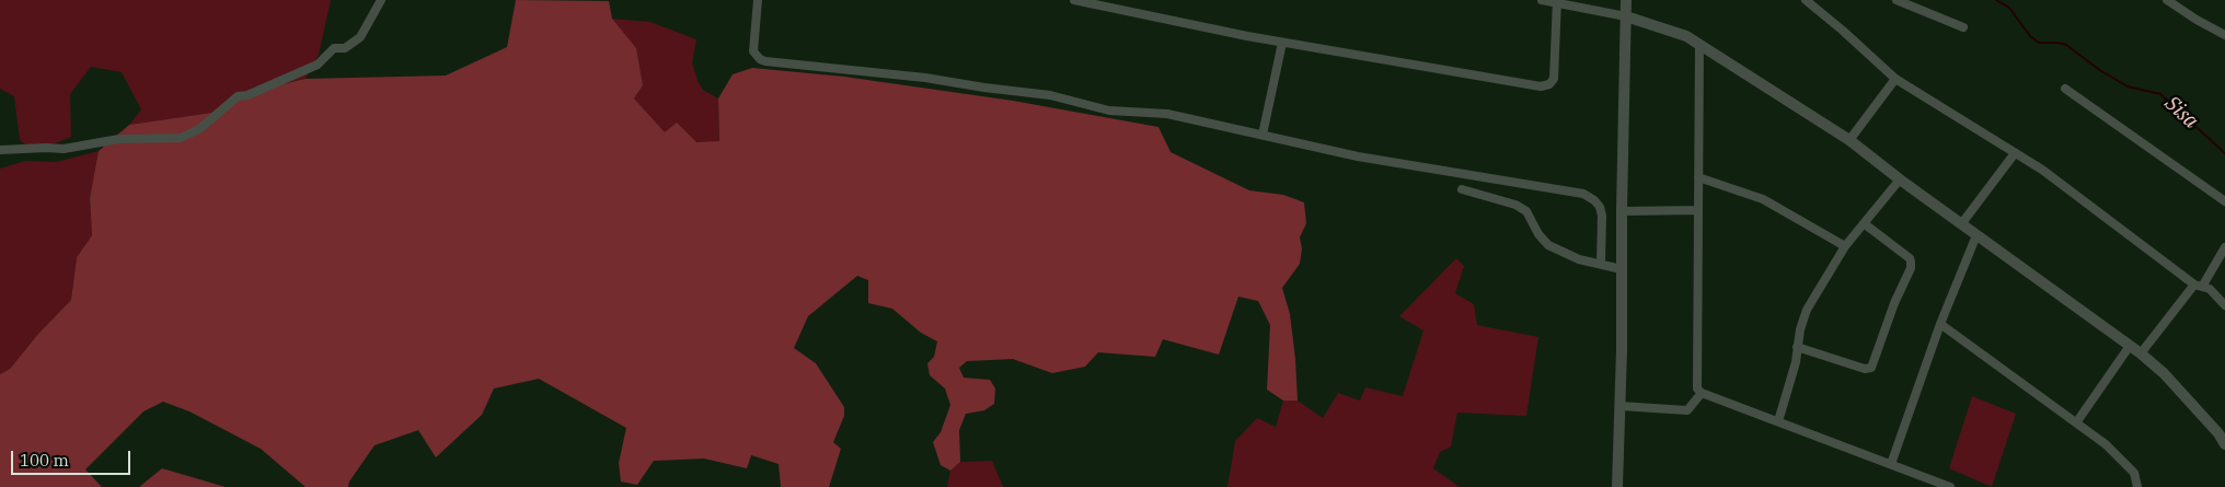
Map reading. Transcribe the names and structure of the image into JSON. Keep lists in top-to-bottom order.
{
  "water": ["Sisa"],
  "scale_bar": "100 m"
}
